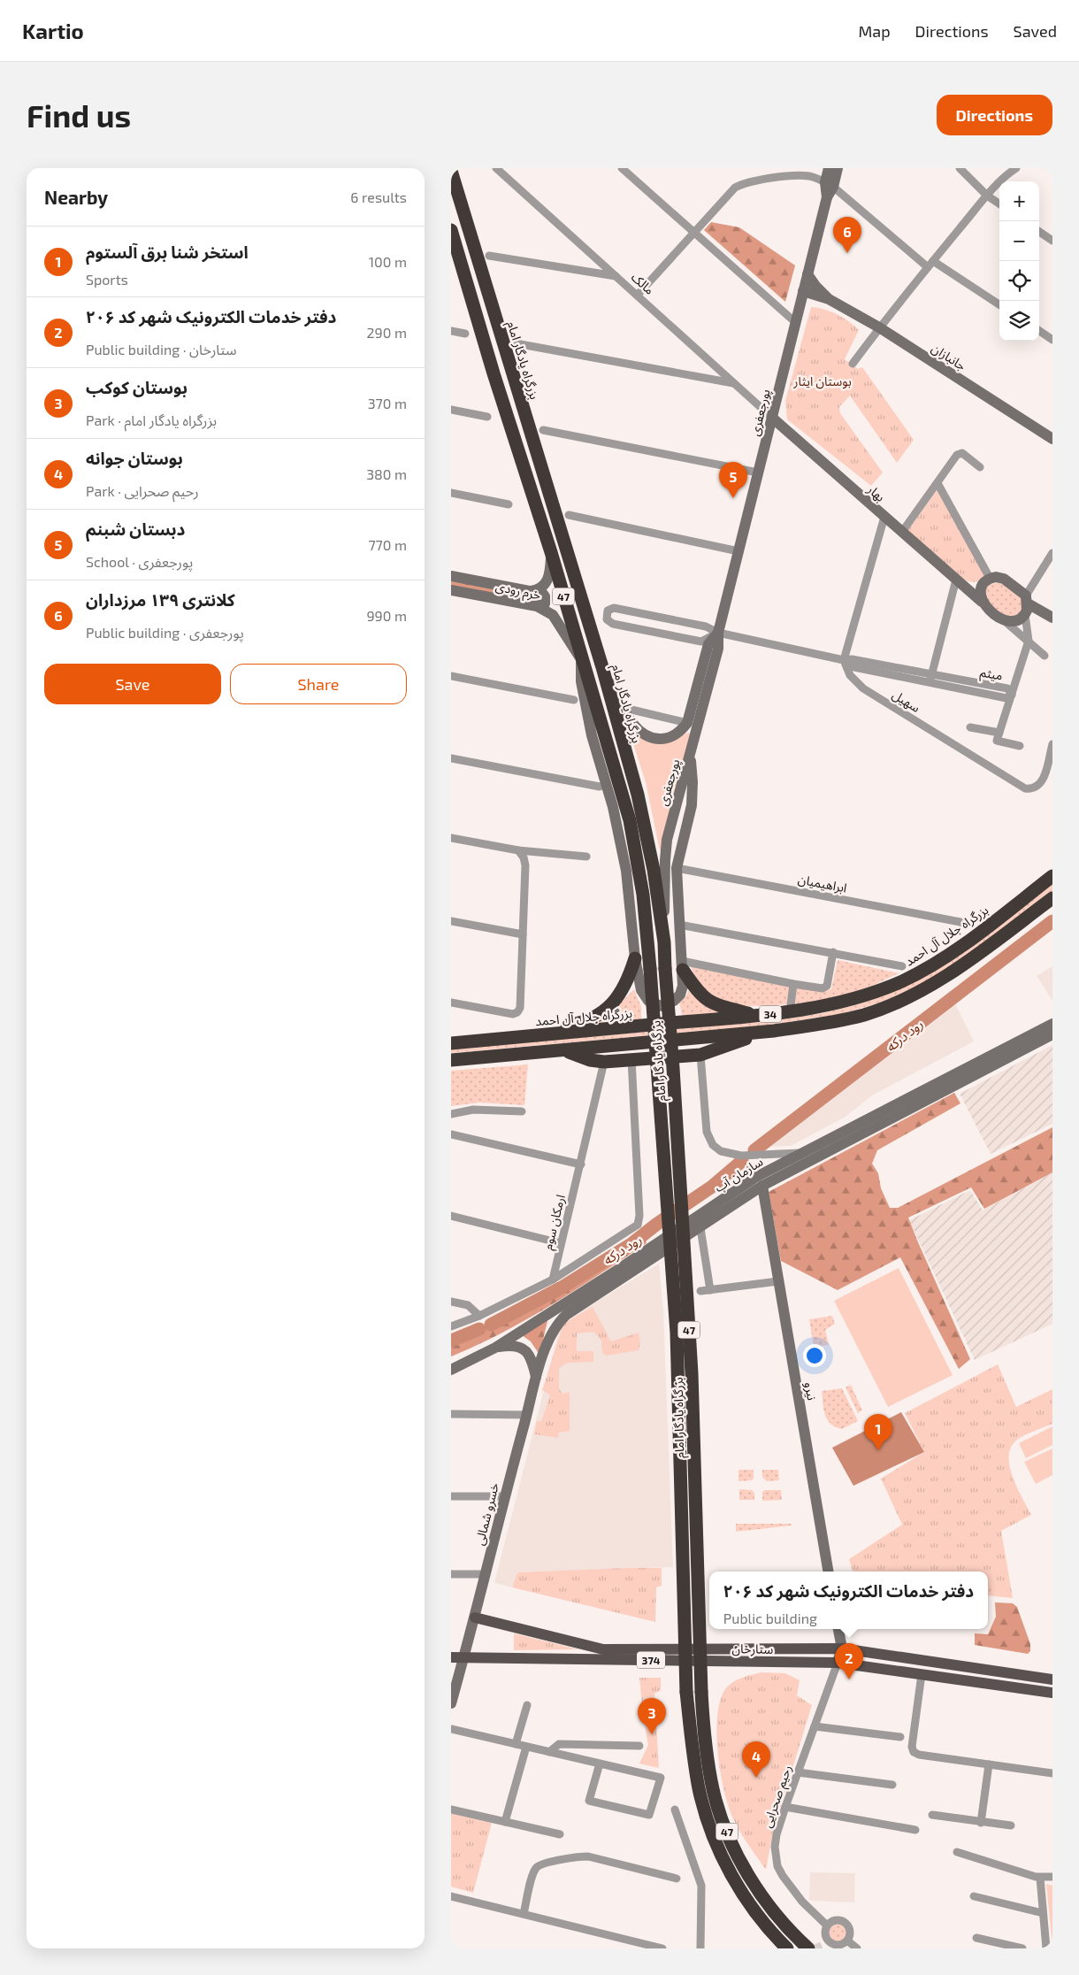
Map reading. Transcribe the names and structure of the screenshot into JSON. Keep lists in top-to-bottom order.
{
  "streets": {
    "highway": [
      "بزرگراه یادگار امام",
      "47",
      "بزرگراه جلال آل احمد",
      "34"
    ],
    "main road": ["ستارخان", "374"],
    "street": [
      "مالک",
      "جانبازان",
      "پورجعفری",
      "بهار",
      "خرم رودی",
      "میثم",
      "سهیل",
      "ابراهیمیان",
      "سازمان آب",
      "ارمکان سوم",
      "نیرو",
      "خسرو شمالی",
      "رحیم صحرایی"
    ]
  },
  "crossings": [
    ["مالک", "پورجعفری"],
    ["مالک", "بهار"],
    ["جانبازان", "پورجعفری"],
    ["بزرگراه یادگار امام", "پورجعفری"],
    ["بزرگراه یادگار امام", "خرم رودی"],
    ["پورجعفری", "بهار"],
    ["میثم", "سهیل"],
    ["سازمان آب", "نیرو"],
    ["سازمان آب", "خسرو شمالی"],
    ["خسرو شمالی", "ستارخان"],
    ["ستارخان", "رحیم صحرایی"]
  ],
  "water": ["رود درکه"],
  "parks": ["بوستان ایثار"],
  "page": {
    "header": "Kartio",
    "nav": ["Map", "Directions", "Saved"],
    "buttons": [
      "Directions",
      ["Save", "Share"]
    ],
    "title": "Find us",
    "heading": ["Nearby", "6 results"],
    "map_buttons": ["+", "−"],
    "pins": [
      "6",
      "5",
      "1",
      "2",
      "3",
      "4"
    ],
    "list": [
      {
        "mark": "1",
        "name": "استخر شنا برق آلستوم",
        "note": "Sports",
        "value": "100 m"
      },
      {
        "mark": "2",
        "name": "دفتر خدمات الکترونیک شهر کد ۲۰۶",
        "note": "Public building · ستارخان",
        "value": "290 m"
      },
      {
        "mark": "3",
        "name": "بوستان کوکب",
        "note": "Park · بزرگراه یادگار امام",
        "value": "370 m"
      },
      {
        "mark": "4",
        "name": "بوستان جوانه",
        "note": "Park · رحیم صحرایی",
        "value": "380 m"
      },
      {
        "mark": "5",
        "name": "دبستان شبنم",
        "note": "School · پورجعفری",
        "value": "770 m"
      },
      {
        "mark": "6",
        "name": "کلانتری ۱۳۹ مرزداران",
        "note": "Public building · پورجعفری",
        "value": "990 m"
      }
    ],
    "popup": ["دفتر خدمات الکترونیک شهر کد ۲۰۶", "Public building"]
  }
}
